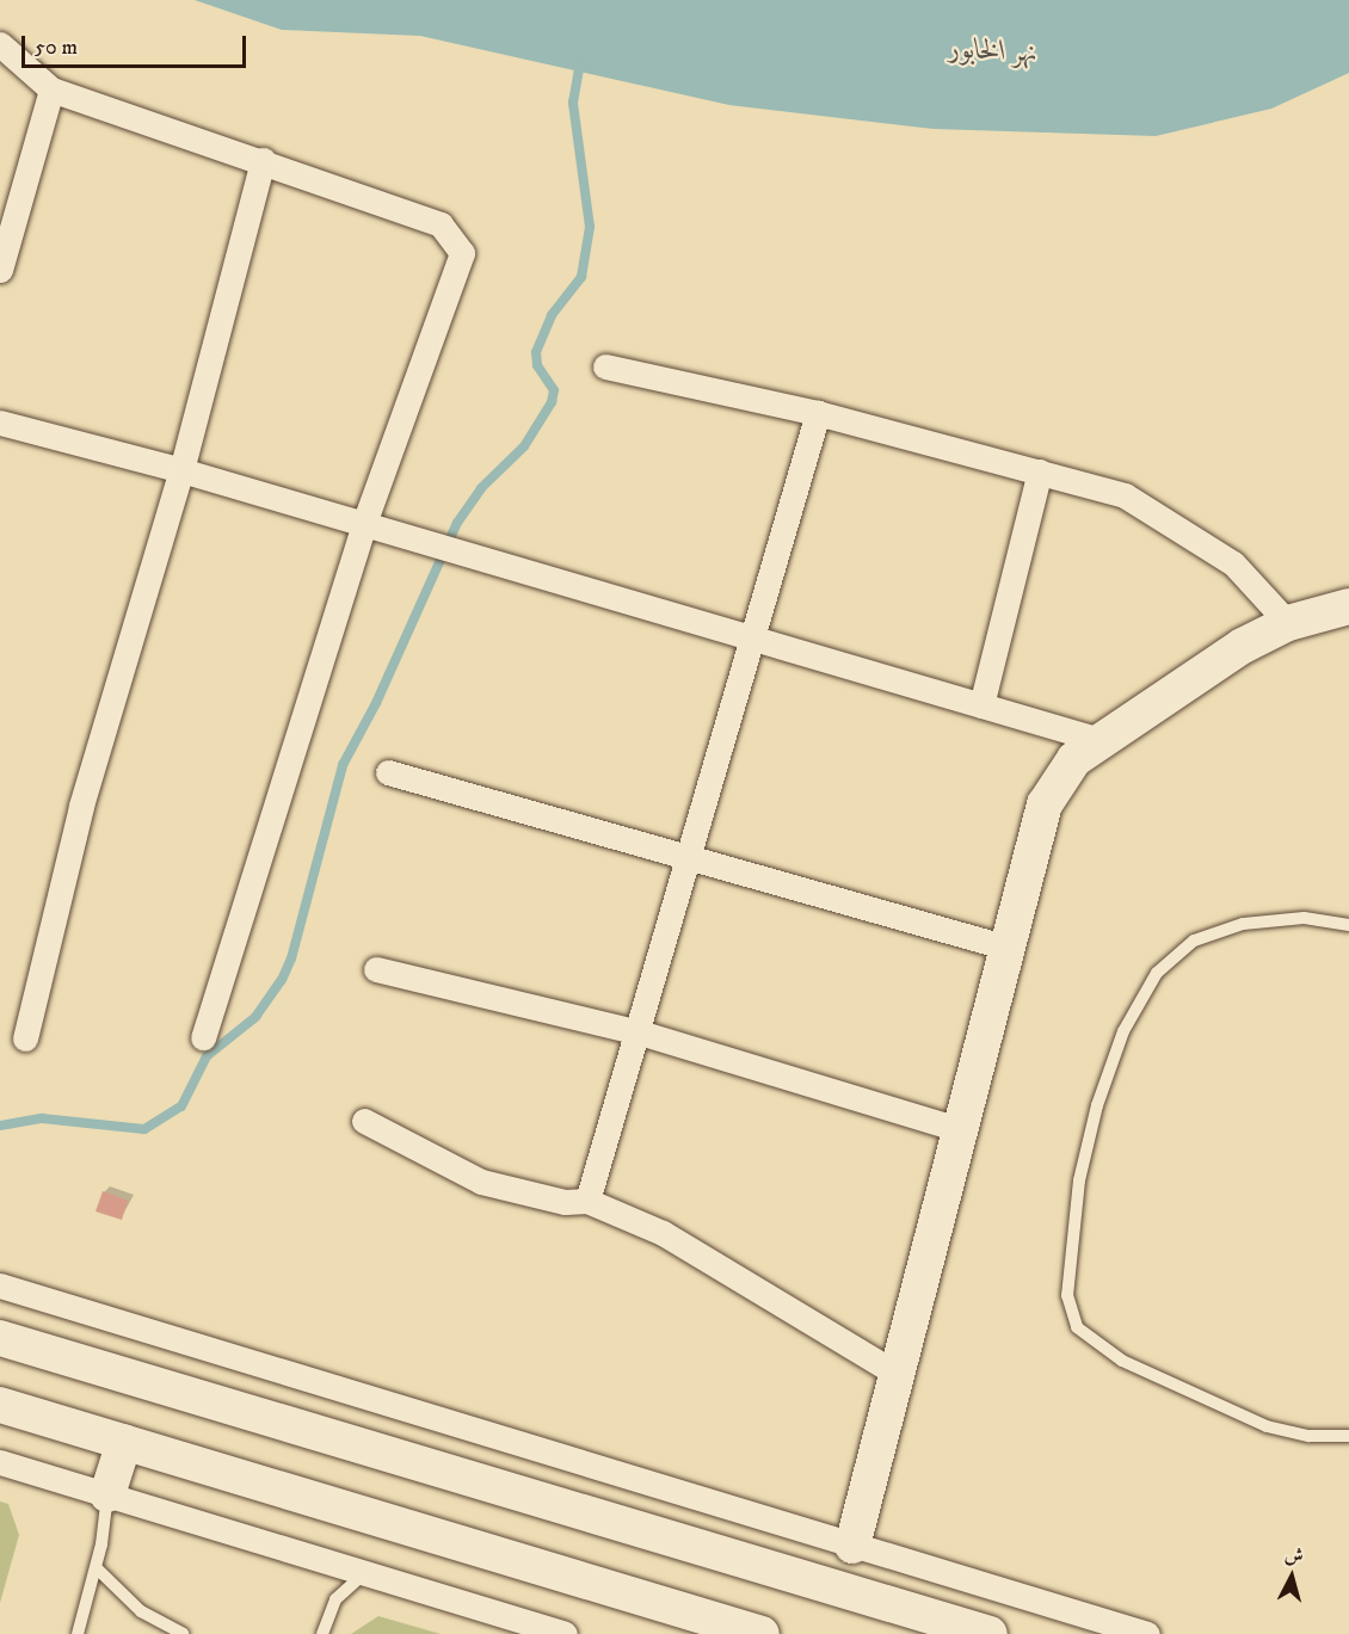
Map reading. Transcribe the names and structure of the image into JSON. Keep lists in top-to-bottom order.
{
  "water": ["نهر الخابور"],
  "scale_bar": "50 m",
  "north": "top"
}
